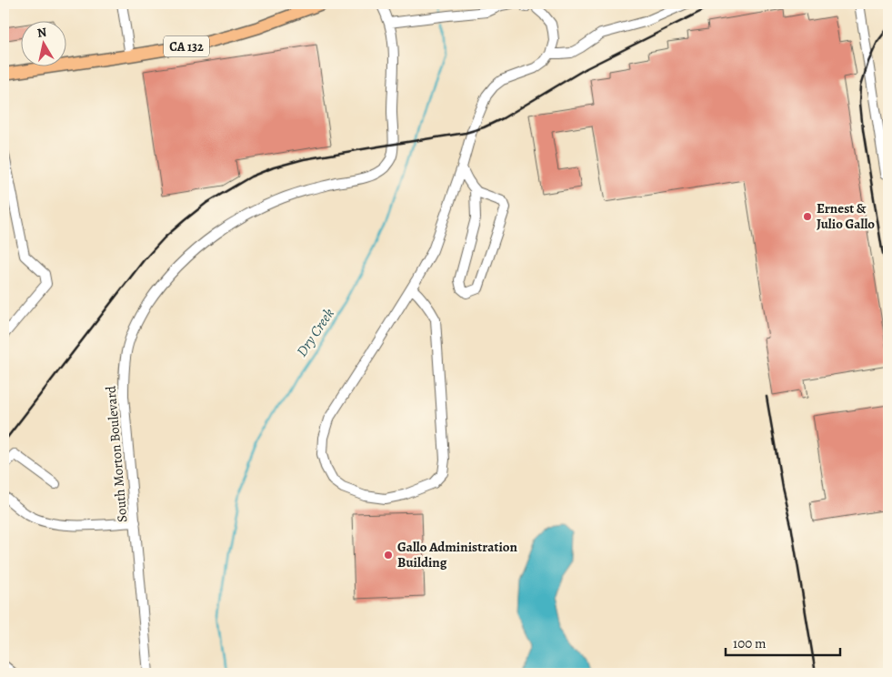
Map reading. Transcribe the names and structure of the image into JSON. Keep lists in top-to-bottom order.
{
  "streets": {
    "main road": ["CA 132"],
    "street": ["South Morton Boulevard"]
  },
  "water": ["Dry Creek"],
  "places": ["Ernest & Julio Gallo", "Gallo Administration Building"],
  "scale_bar": "100 m",
  "north": "top"
}
